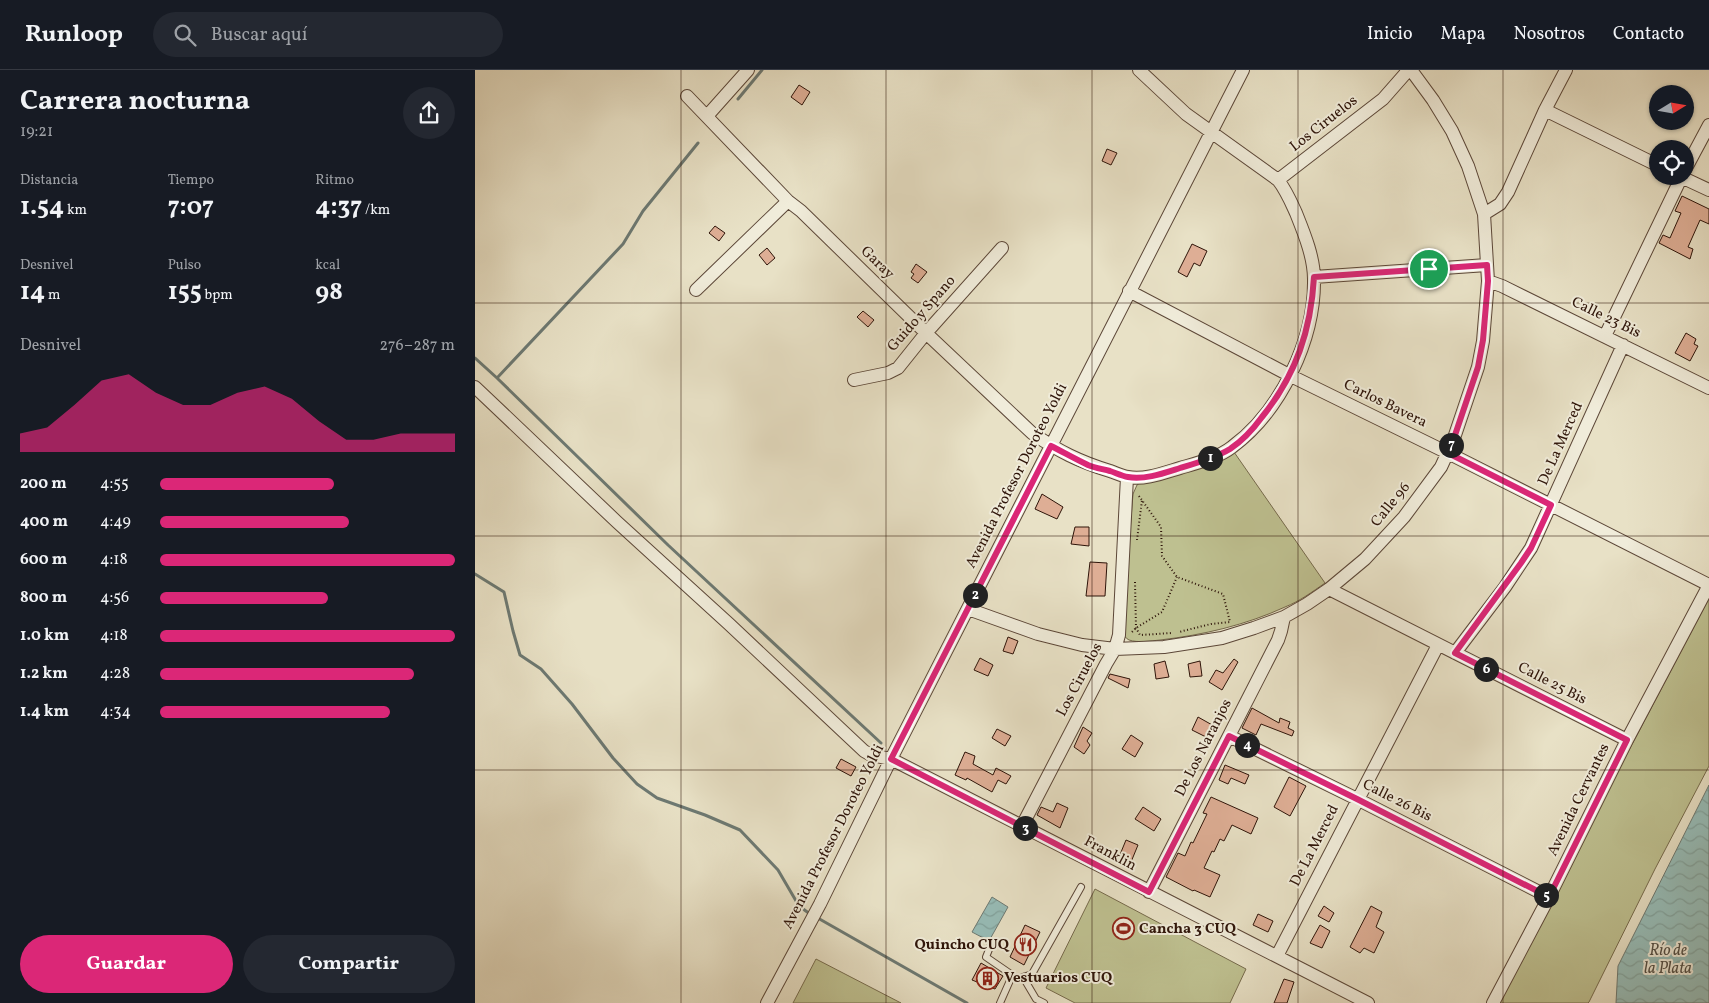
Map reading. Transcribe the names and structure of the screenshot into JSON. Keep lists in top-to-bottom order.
{
  "streets": {
    "street": [
      "Los Ciruelos",
      "Garay",
      "Guido y Spano",
      "Calle 23 Bis",
      "Carlos Bavera",
      "De La Merced",
      "Avenida Profesor Doroteo Yoldi",
      "Calle 96",
      "Calle 25 Bis",
      "De Los Naranjos",
      "Avenida Cervantes",
      "Calle 26 Bis",
      "Franklin"
    ]
  },
  "crossings": [
    ["Los Ciruelos", "Garay"],
    ["Los Ciruelos", "Calle 96"],
    ["Los Ciruelos", "Franklin"],
    ["Garay", "Guido y Spano"],
    ["Garay", "Avenida Profesor Doroteo Yoldi"],
    ["Calle 23 Bis", "De La Merced"],
    ["Calle 23 Bis", "Calle 96"],
    ["Carlos Bavera", "De La Merced"],
    ["Carlos Bavera", "Avenida Profesor Doroteo Yoldi"],
    ["Carlos Bavera", "Calle 96"],
    ["Carlos Bavera", "Avenida Cervantes"],
    ["De La Merced", "Calle 25 Bis"],
    ["De La Merced", "Calle 26 Bis"],
    ["De La Merced", "Franklin"],
    ["Avenida Profesor Doroteo Yoldi", "Calle 96"],
    ["Avenida Profesor Doroteo Yoldi", "Franklin"],
    ["Calle 96", "Calle 25 Bis"],
    ["Calle 96", "De Los Naranjos"],
    ["Calle 25 Bis", "Avenida Cervantes"],
    ["De Los Naranjos", "Calle 26 Bis"],
    ["De Los Naranjos", "Franklin"],
    ["Avenida Cervantes", "Calle 26 Bis"]
  ],
  "water": ["Río de la Plata"],
  "places": {
    "sports": ["Cancha 3 CUQ"],
    "restaurant": ["Quincho CUQ"],
    "building": ["Vestuarios CUQ"]
  },
  "north": "right",
  "page": {
    "header": "Runloop",
    "search": "Buscar aquí",
    "nav": [
      "Inicio",
      "Mapa",
      "Nosotros",
      "Contacto"
    ],
    "heading": ["Carrera nocturna", "19:21"],
    "stats": [
      ["Distancia", "1.54 km"],
      ["Tiempo", "7:07"],
      ["Ritmo", "4:37 /km"],
      ["Desnivel", "14 m"],
      ["Pulso", "155 bpm"],
      ["kcal", "98"]
    ],
    "chart": ["Desnivel", "276–287 m"],
    "pins": [
      "7",
      "1",
      "2",
      "6",
      "4",
      "3",
      "5"
    ],
    "list": [
      {
        "name": "200 m",
        "note": "4:55"
      },
      {
        "name": "400 m",
        "note": "4:49"
      },
      {
        "name": "600 m",
        "note": "4:18"
      },
      {
        "name": "800 m",
        "note": "4:56"
      },
      {
        "name": "1.0 km",
        "note": "4:18"
      },
      {
        "name": "1.2 km",
        "note": "4:28"
      },
      {
        "name": "1.4 km",
        "note": "4:34"
      }
    ],
    "buttons": ["Guardar", "Compartir"]
  }
}
